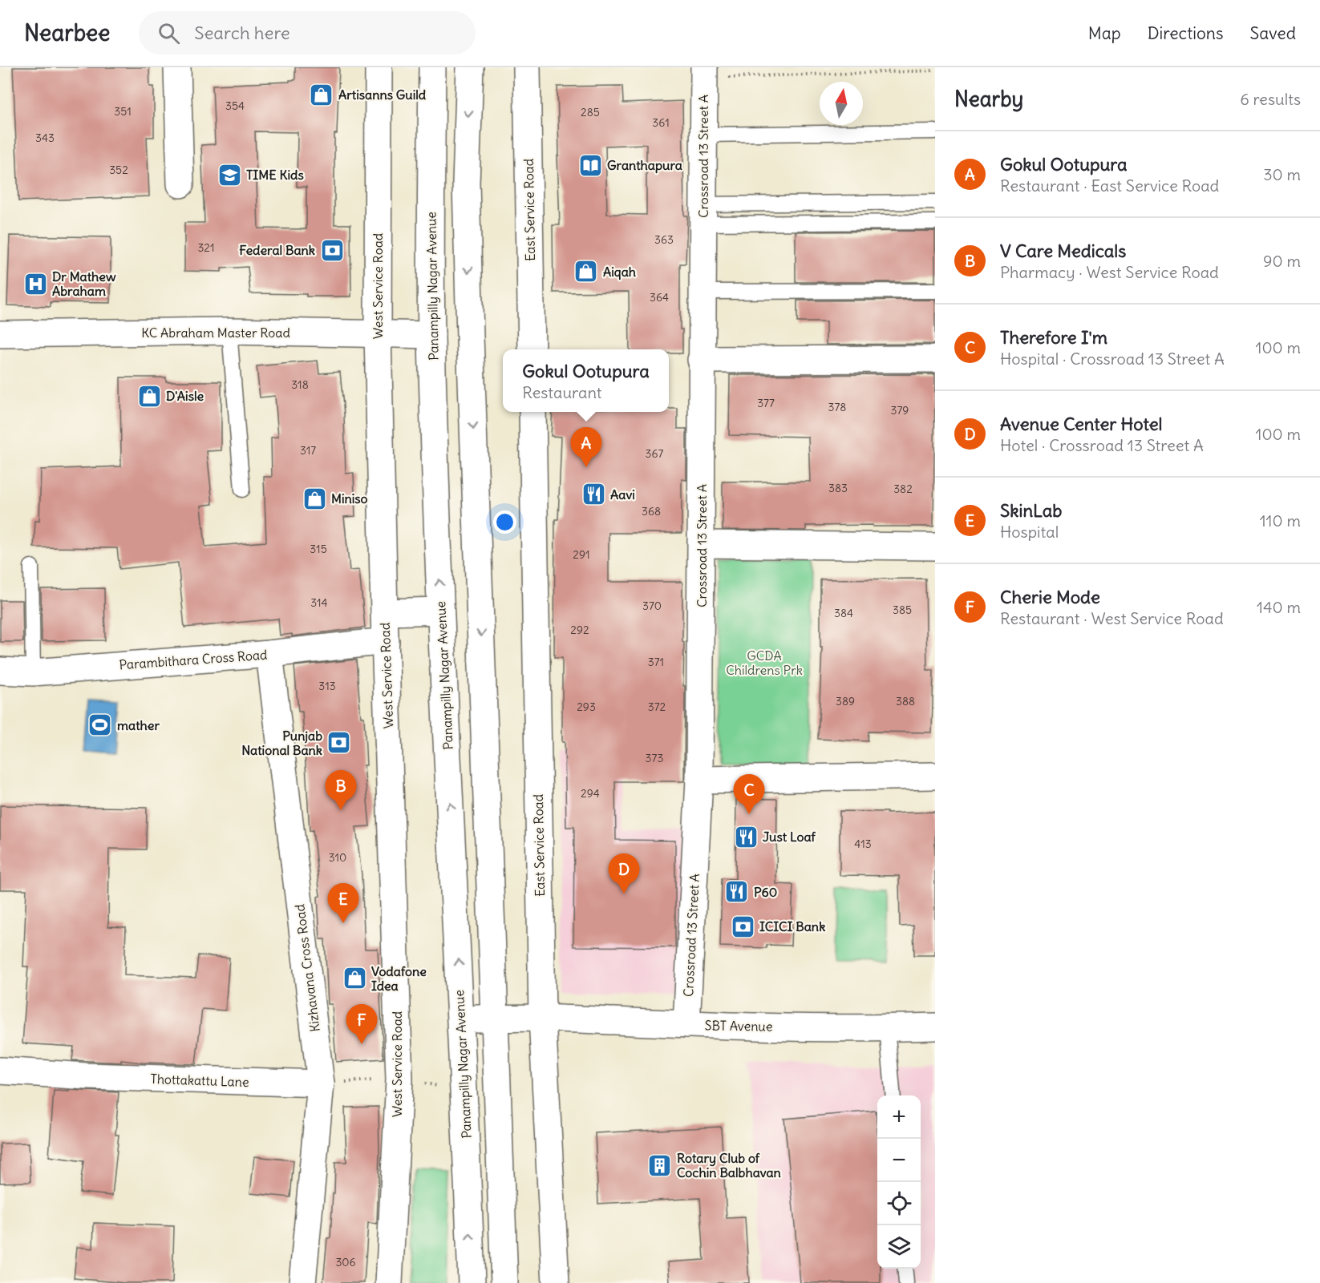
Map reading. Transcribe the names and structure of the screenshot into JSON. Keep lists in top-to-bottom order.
{
  "streets": {
    "street": [
      "Crossroad 13 Street A",
      "East Service Road",
      "West Service Road",
      "Panampilly Nagar Avenue",
      "KC Abraham Master Road",
      "Parambithara Cross Road",
      "Kizhavana Cross Road",
      "SBT Avenue",
      "Thottakattu Lane"
    ]
  },
  "crossings": [
    ["Crossroad 13 Street A", "SBT Avenue"],
    ["East Service Road", "SBT Avenue"],
    ["West Service Road", "KC Abraham Master Road"],
    ["West Service Road", "Parambithara Cross Road"],
    ["Panampilly Nagar Avenue", "KC Abraham Master Road"],
    ["Panampilly Nagar Avenue", "SBT Avenue"],
    ["Parambithara Cross Road", "Kizhavana Cross Road"],
    ["Kizhavana Cross Road", "Thottakattu Lane"]
  ],
  "parks": ["GCDA Childrens Prk"],
  "places": {
    "shop": [
      "Artisanns Guild",
      "Aiqah",
      "D'Aisle",
      "Miniso",
      "Vodafone Idea"
    ],
    "library": ["Granthapura"],
    "school or university": ["TIME Kids"],
    "bank": ["Federal Bank", "Punjab National Bank", "ICICI Bank"],
    "hospital": ["Dr Mathew Abraham"],
    "restaurant": ["Aavi", "Just Loaf", "P60"],
    "sports": ["mather"],
    "building": ["Rotary Club of Cochin Balbhavan"]
  },
  "house_numbers": [
    "354",
    "351",
    "285",
    "361",
    "343",
    "352",
    "363",
    "321",
    "364",
    "318",
    "377",
    "378",
    "379",
    "317",
    "367",
    "383",
    "382",
    "368",
    "315",
    "291",
    "314",
    "370",
    "385",
    "384",
    "292",
    "371",
    "313",
    "389",
    "388",
    "293",
    "372",
    "373",
    "294",
    "413",
    "310",
    "306"
  ],
  "north": "top",
  "page": {
    "header": "Nearbee",
    "search": "Search here",
    "nav": ["Map", "Directions", "Saved"],
    "heading": ["Nearby", "6 results"],
    "list": [
      {
        "mark": "A",
        "name": "Gokul Ootupura",
        "note": "Restaurant · East Service Road",
        "value": "30 m"
      },
      {
        "mark": "B",
        "name": "V Care Medicals",
        "note": "Pharmacy · West Service Road",
        "value": "90 m"
      },
      {
        "mark": "C",
        "name": "Therefore I'm",
        "note": "Hospital · Crossroad 13 Street A",
        "value": "100 m"
      },
      {
        "mark": "D",
        "name": "Avenue Center Hotel",
        "note": "Hotel · Crossroad 13 Street A",
        "value": "100 m"
      },
      {
        "mark": "E",
        "name": "SkinLab",
        "note": "Hospital",
        "value": "110 m"
      },
      {
        "mark": "F",
        "name": "Cherie Mode",
        "note": "Restaurant · West Service Road",
        "value": "140 m"
      }
    ],
    "popup": ["Gokul Ootupura", "Restaurant"],
    "pins": [
      "A",
      "B",
      "C",
      "D",
      "E",
      "F"
    ],
    "map_buttons": ["+", "−"]
  }
}
